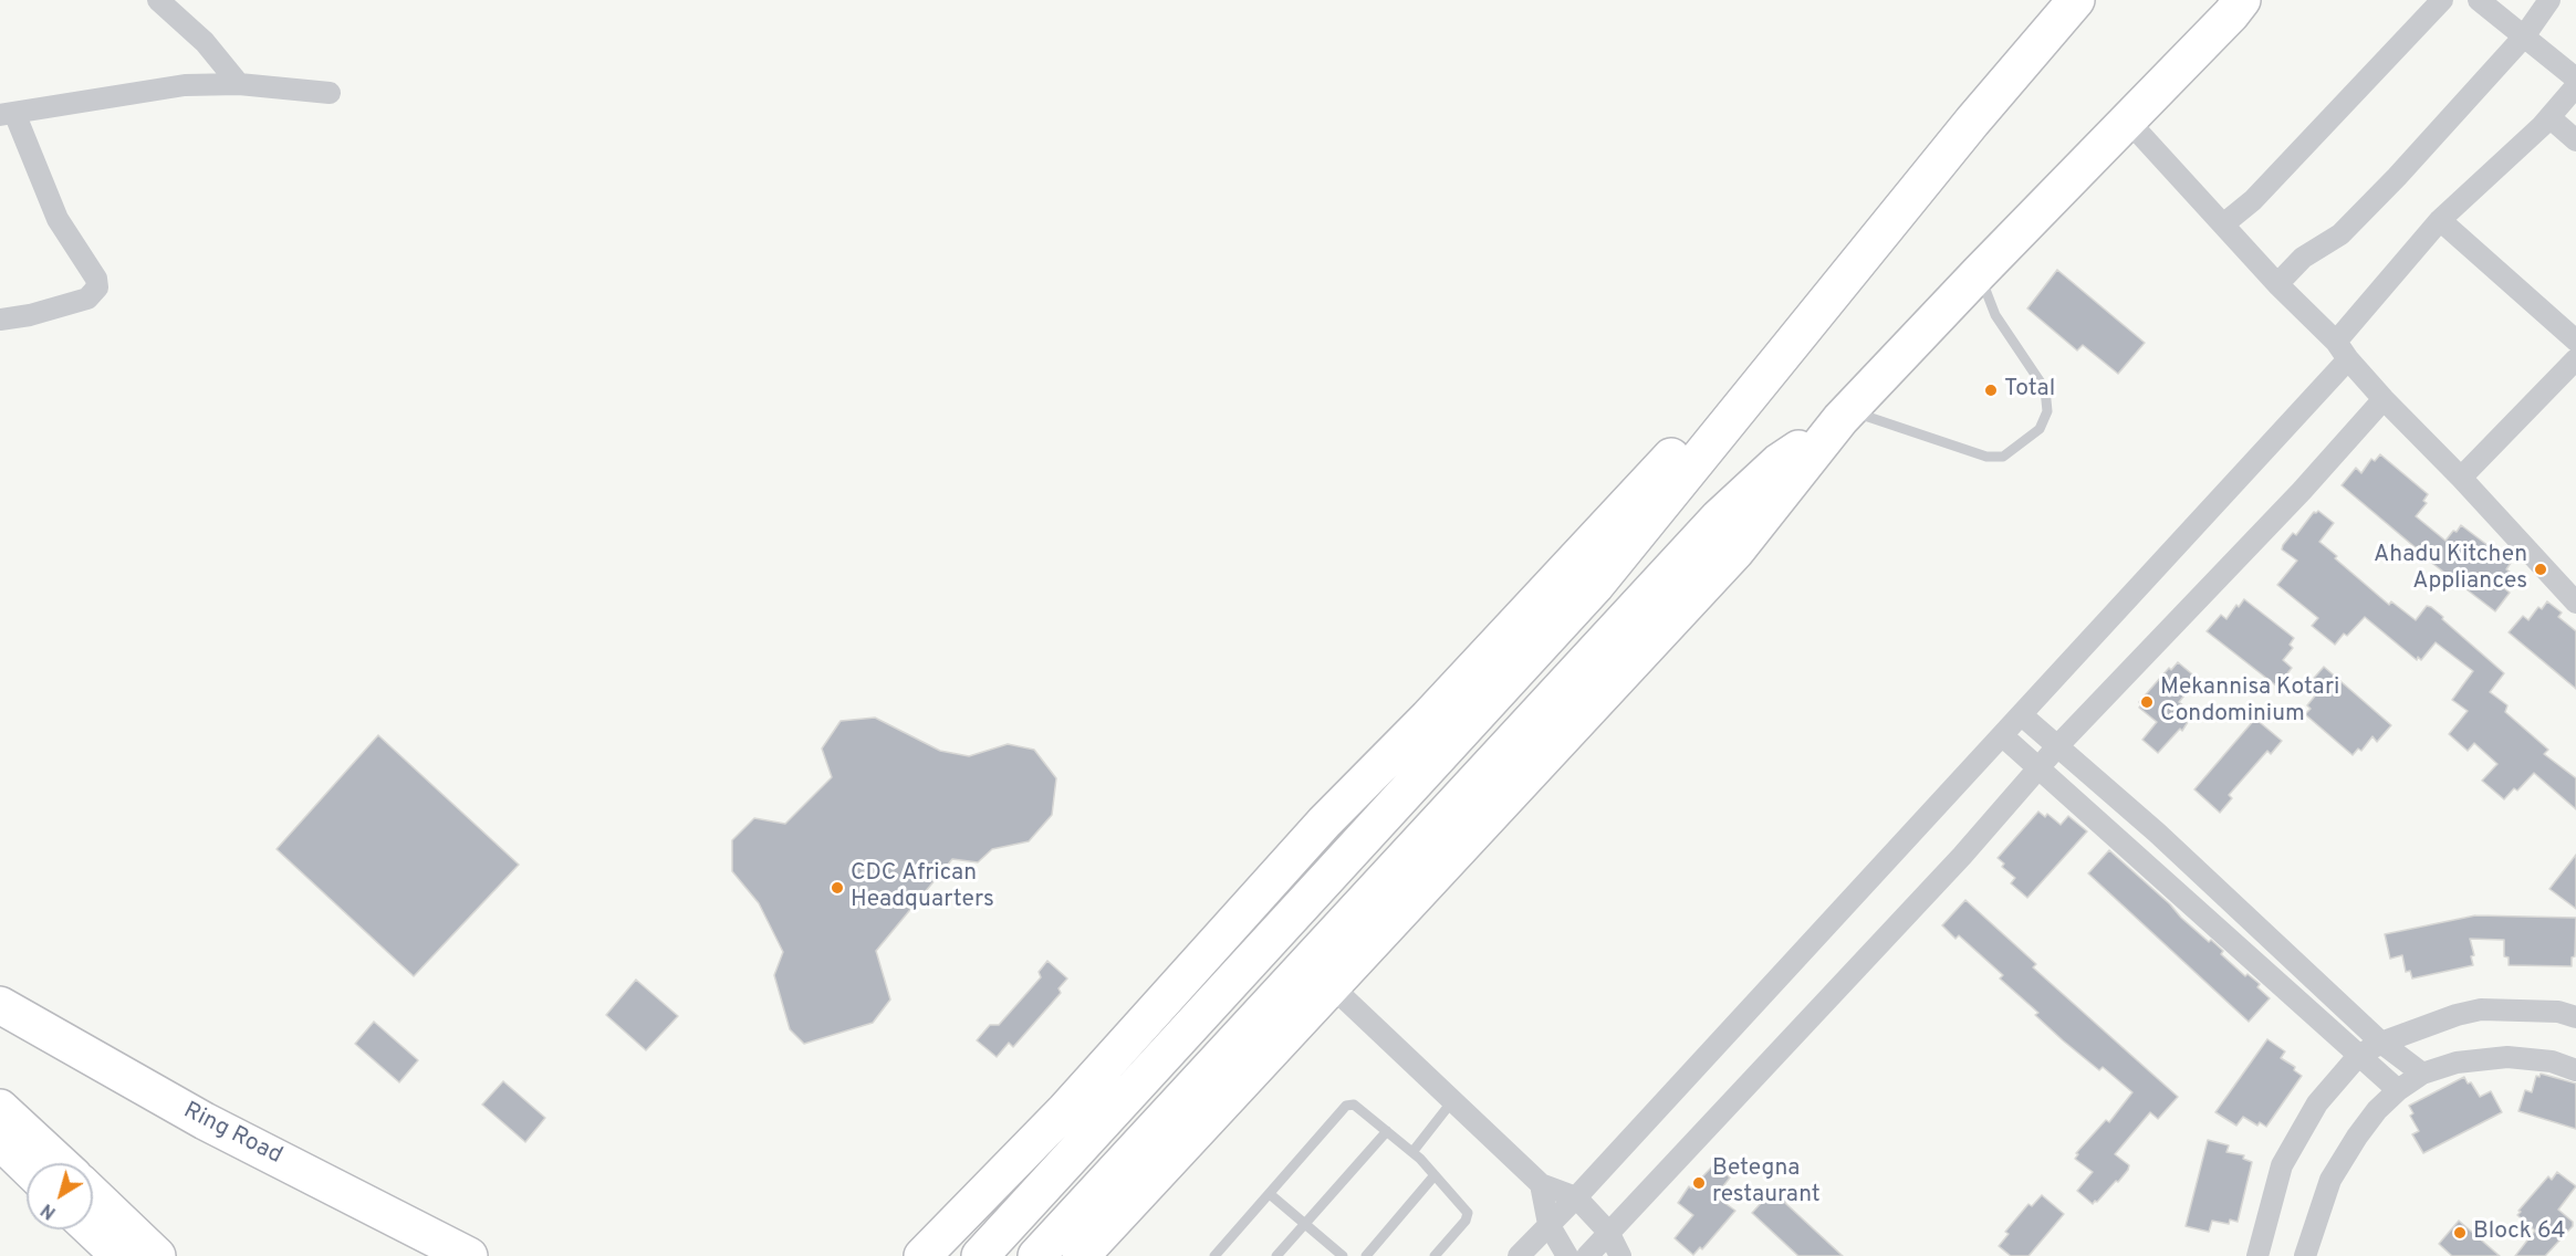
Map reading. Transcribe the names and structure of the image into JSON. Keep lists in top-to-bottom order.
{
  "streets": {
    "highway": ["Ring Road"]
  },
  "places": [
    "Total",
    "Ahadu Kitchen Appliances",
    "Mekannisa Kotari Condominium",
    "CDC African Headquarters",
    "Betegna restaurant",
    "Block 64"
  ],
  "north": "bottom left"
}
